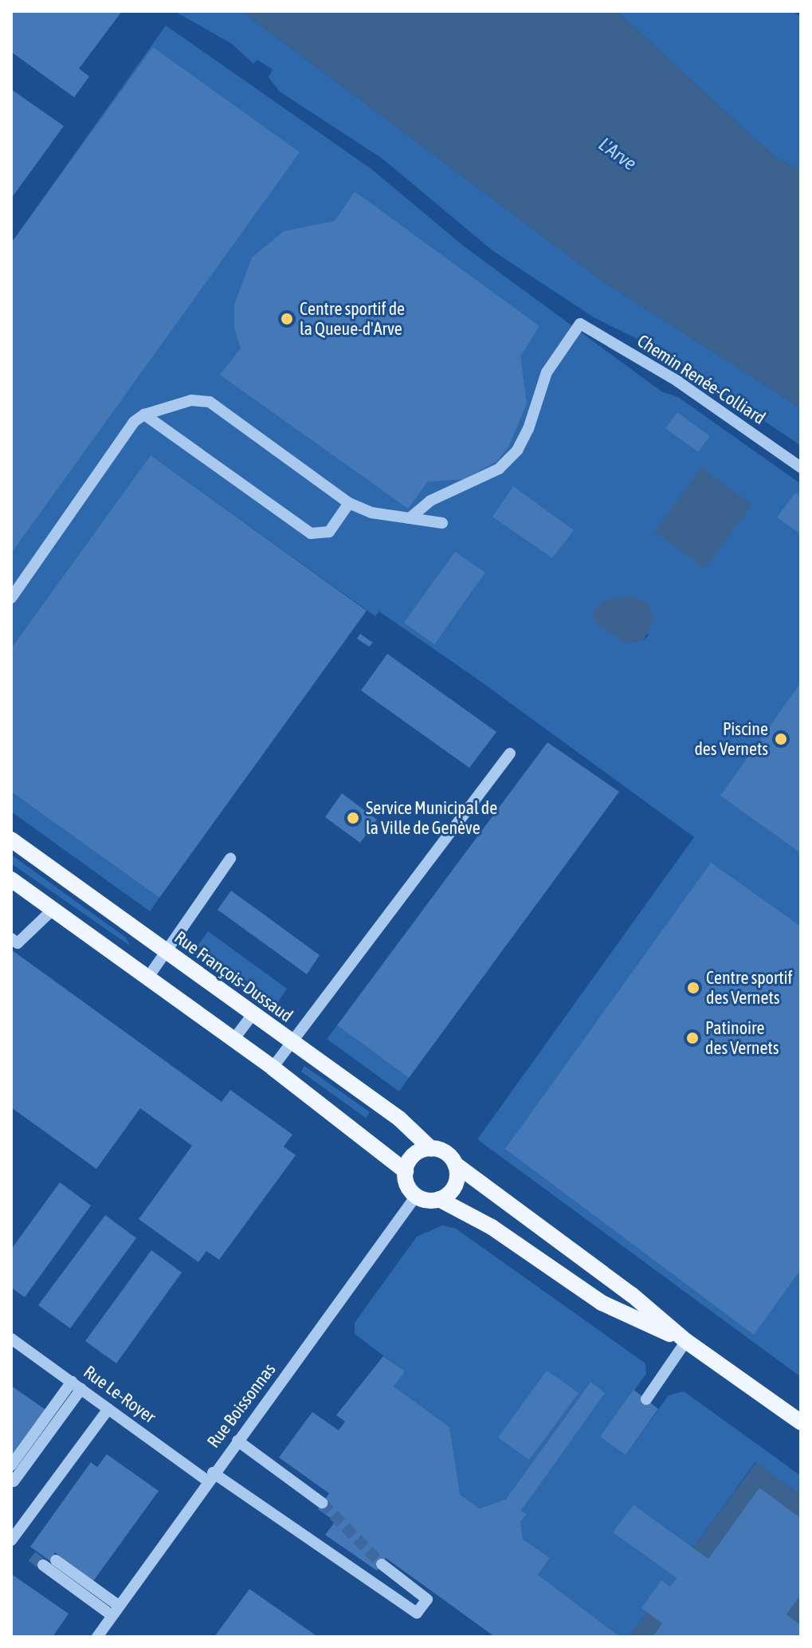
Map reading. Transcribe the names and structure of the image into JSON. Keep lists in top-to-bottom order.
{
  "streets": {
    "main road": ["Rue François-Dussaud"],
    "street": ["Chemin Renée-Colliard", "Rue Le-Royer", "Rue Boissonnas"]
  },
  "crossings": [
    ["Rue François-Dussaud", "Rue Boissonnas"],
    ["Rue Le-Royer", "Rue Boissonnas"]
  ],
  "water": ["L'Arve"],
  "places": [
    "Centre sportif de la Queue-d'Arve",
    "Piscine des Vernets",
    "Service Municipal de la Ville de Genève",
    "Centre sportif des Vernets",
    "Patinoire des Vernets"
  ]
}
